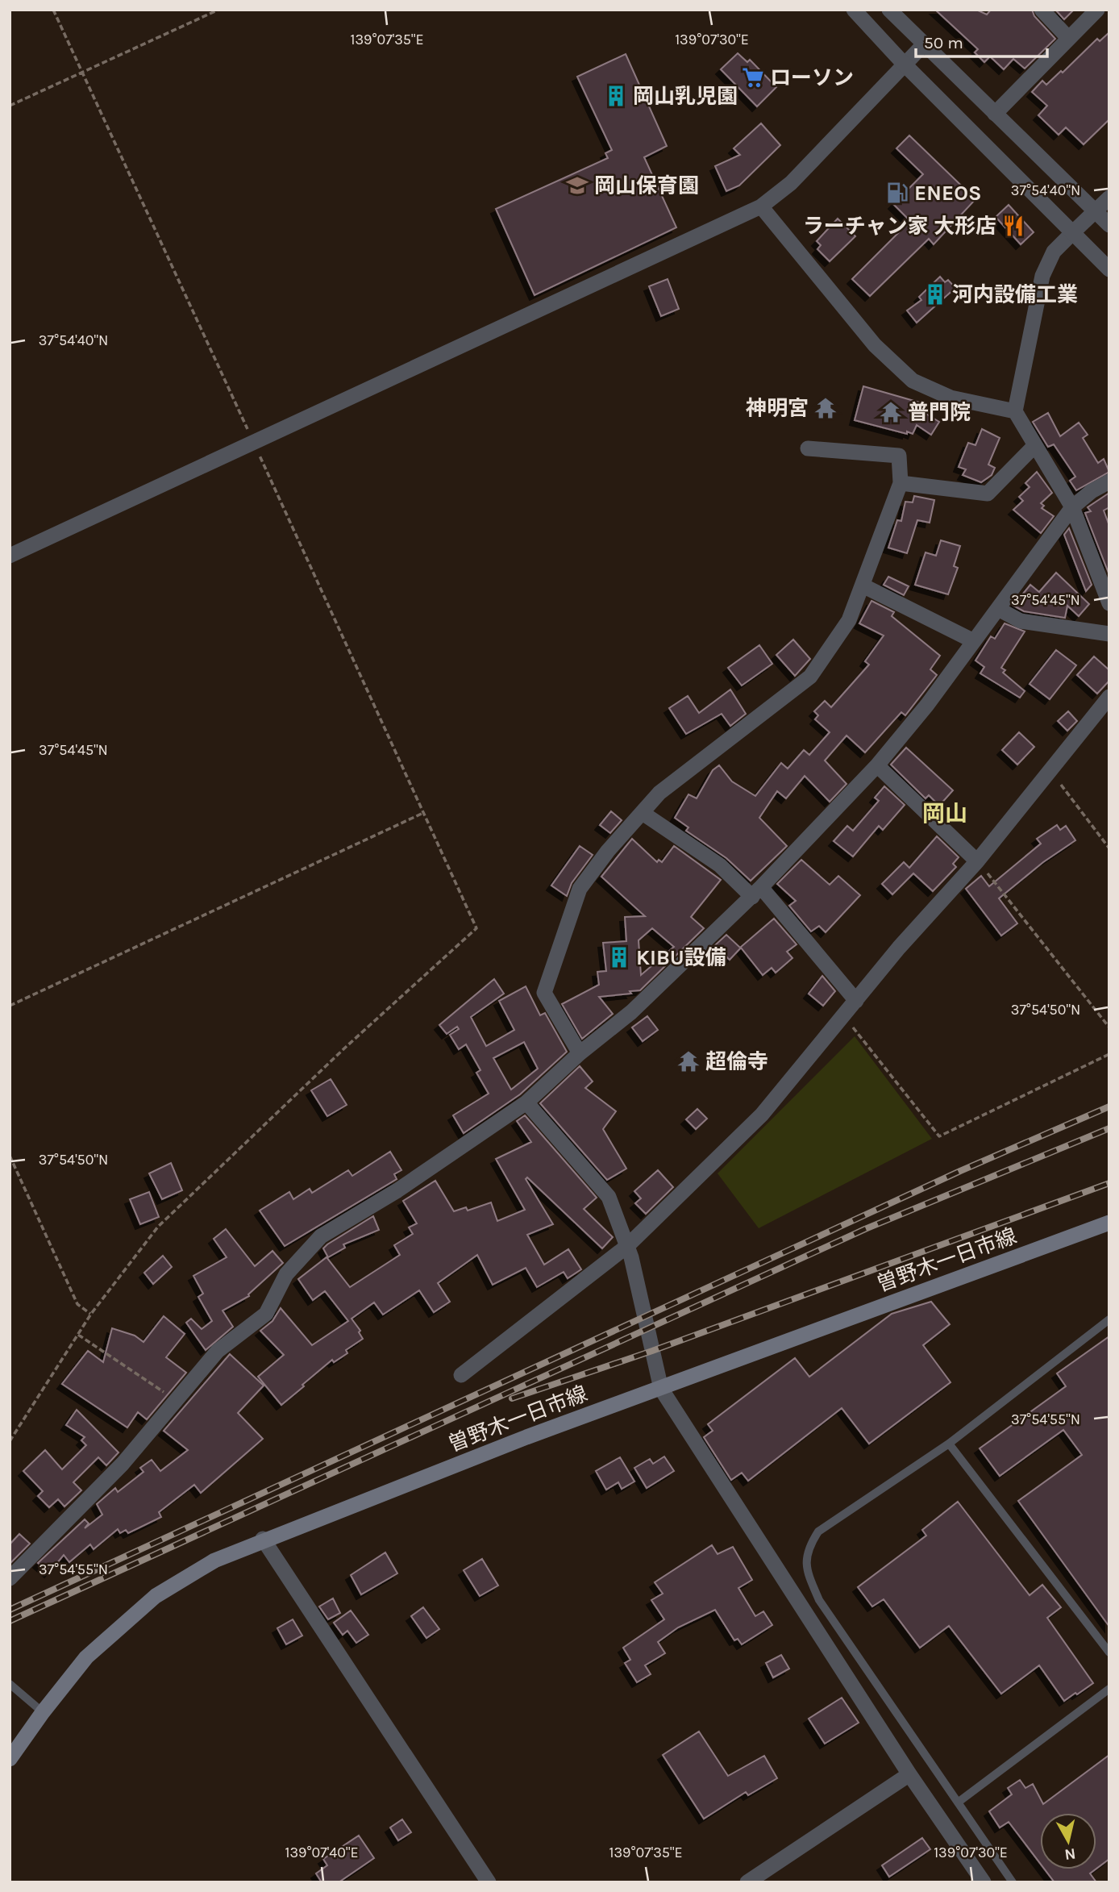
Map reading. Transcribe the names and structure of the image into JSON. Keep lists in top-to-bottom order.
{
  "streets": {
    "main road": ["曽野木一日市線"]
  },
  "districts": ["岡山"],
  "places": {
    "supermarket": ["ローソン"],
    "building": ["岡山乳児園", "河内設備工業", "KIBU設備"],
    "school or university": ["岡山保育園"],
    "fuel station": ["ENEOS"],
    "restaurant": ["ラーチャン家 大形店"],
    "temple": ["神明宮", "普門院", "超倫寺"]
  },
  "scale_bar": "50 m",
  "north": "bottom",
  "coordinates": [
    "139°07'35\"E",
    "139°07'30\"E",
    "37°54'40\"N",
    "37°54'45\"N",
    "37°54'50\"N",
    "37°54'55\"N",
    "139°07'40\"E"
  ]
}
